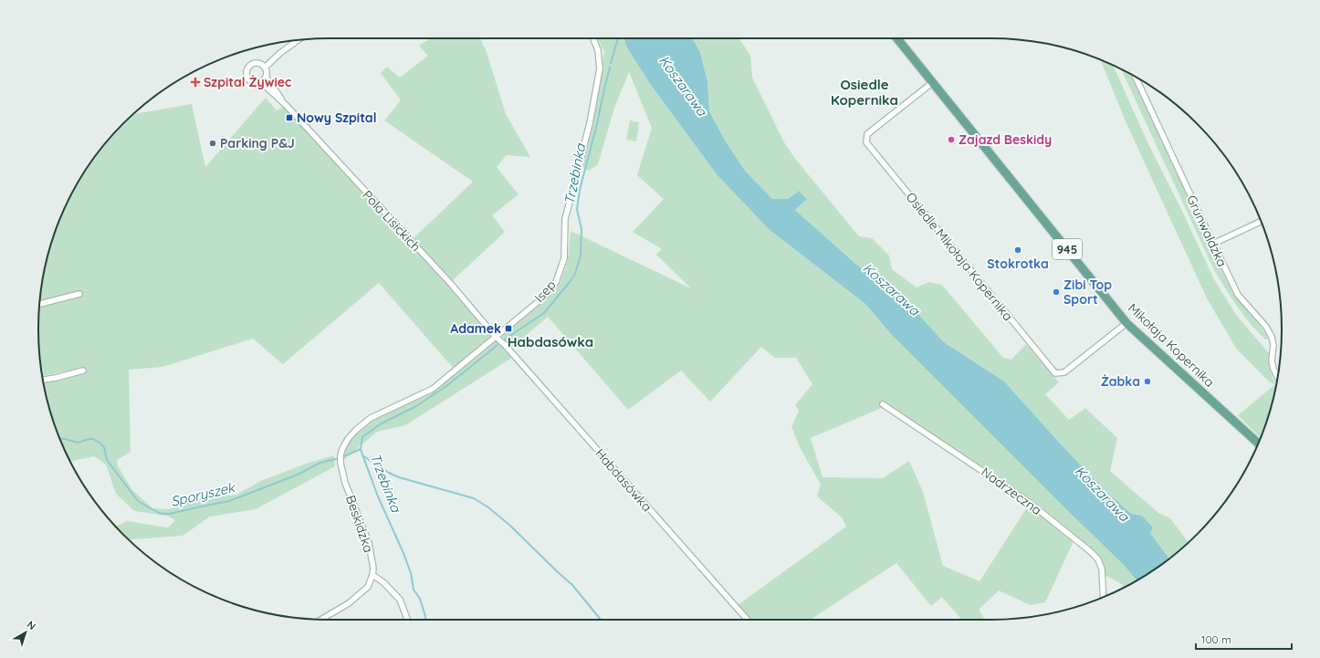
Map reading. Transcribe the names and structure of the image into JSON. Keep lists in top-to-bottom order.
{
  "streets": {
    "main road": ["945", "Mikołaja Kopernika"],
    "street": [
      "Pola Lisickich",
      "Grunwaldzka",
      "Osiedle Mikołaja Kopernika",
      "Isep",
      "Habdasówka",
      "Nadrzeczna",
      "Beskidzka"
    ]
  },
  "crossings": [
    ["Pola Lisickich", "Isep"],
    ["Pola Lisickich", "Habdasówka"],
    ["Osiedle Mikołaja Kopernika", "Mikołaja Kopernika"],
    ["Isep", "Habdasówka"],
    ["Isep", "Beskidzka"]
  ],
  "districts": ["Osiedle Kopernika", "Habdasówka"],
  "water": ["Koszarawa", "Trzebinka", "Sporyszek"],
  "places": {
    "health": ["Szpital Żywiec"],
    "transit": ["Nowy Szpital", "Adamek"],
    "other": [
      "Zajazd Beskidy",
      "Parking P&J",
      "Stokrotka",
      "Zibi Top Sport",
      "Żabka"
    ]
  },
  "scale_bar": "100 m",
  "north": "top right"
}
